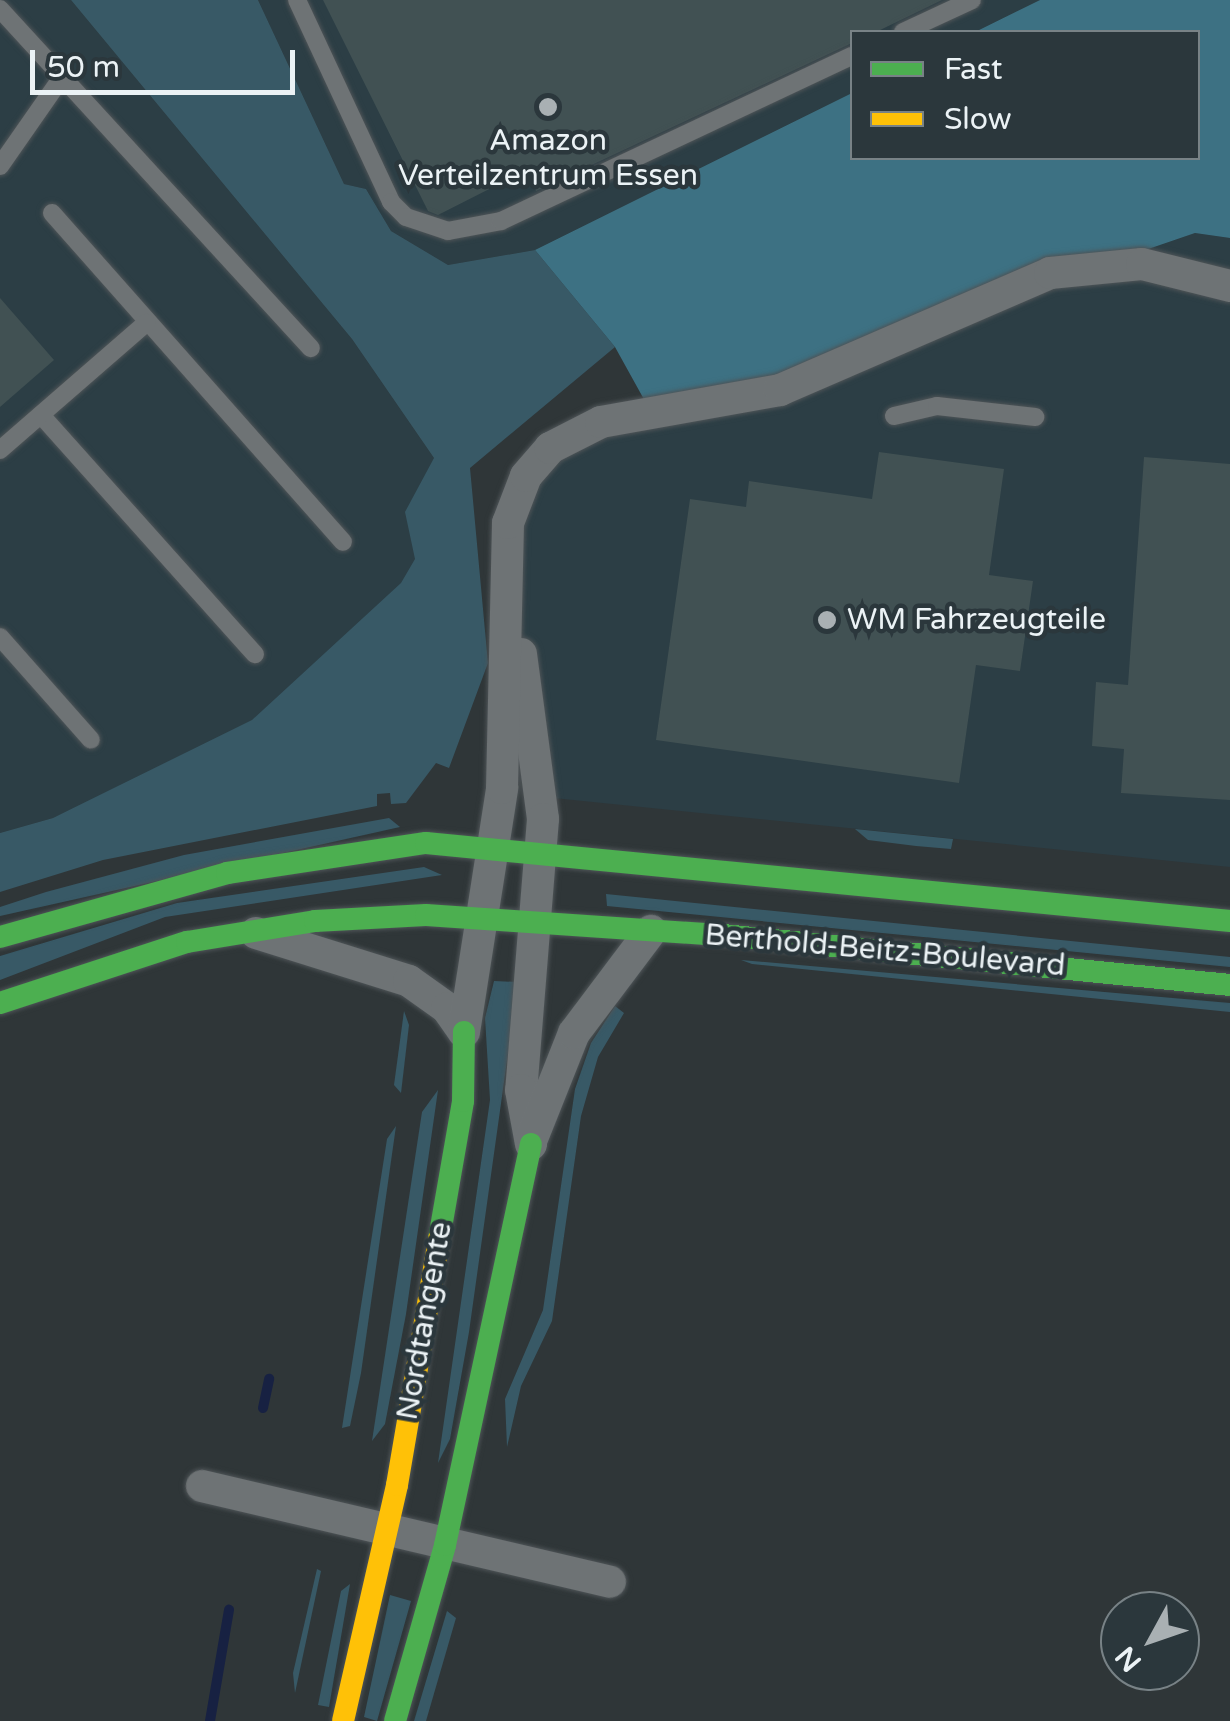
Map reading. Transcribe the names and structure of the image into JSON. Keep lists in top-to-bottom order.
{
  "streets": {
    "main road": ["Berthold-Beitz-Boulevard", "Nordtangente"]
  },
  "crossings": [
    ["Berthold-Beitz-Boulevard", "Nordtangente"]
  ],
  "places": ["Amazon Verteilzentrum Essen", "WM Fahrzeugteile"],
  "legend": ["Fast", "Slow"],
  "scale_bar": "50 m",
  "north": "bottom left"
}
